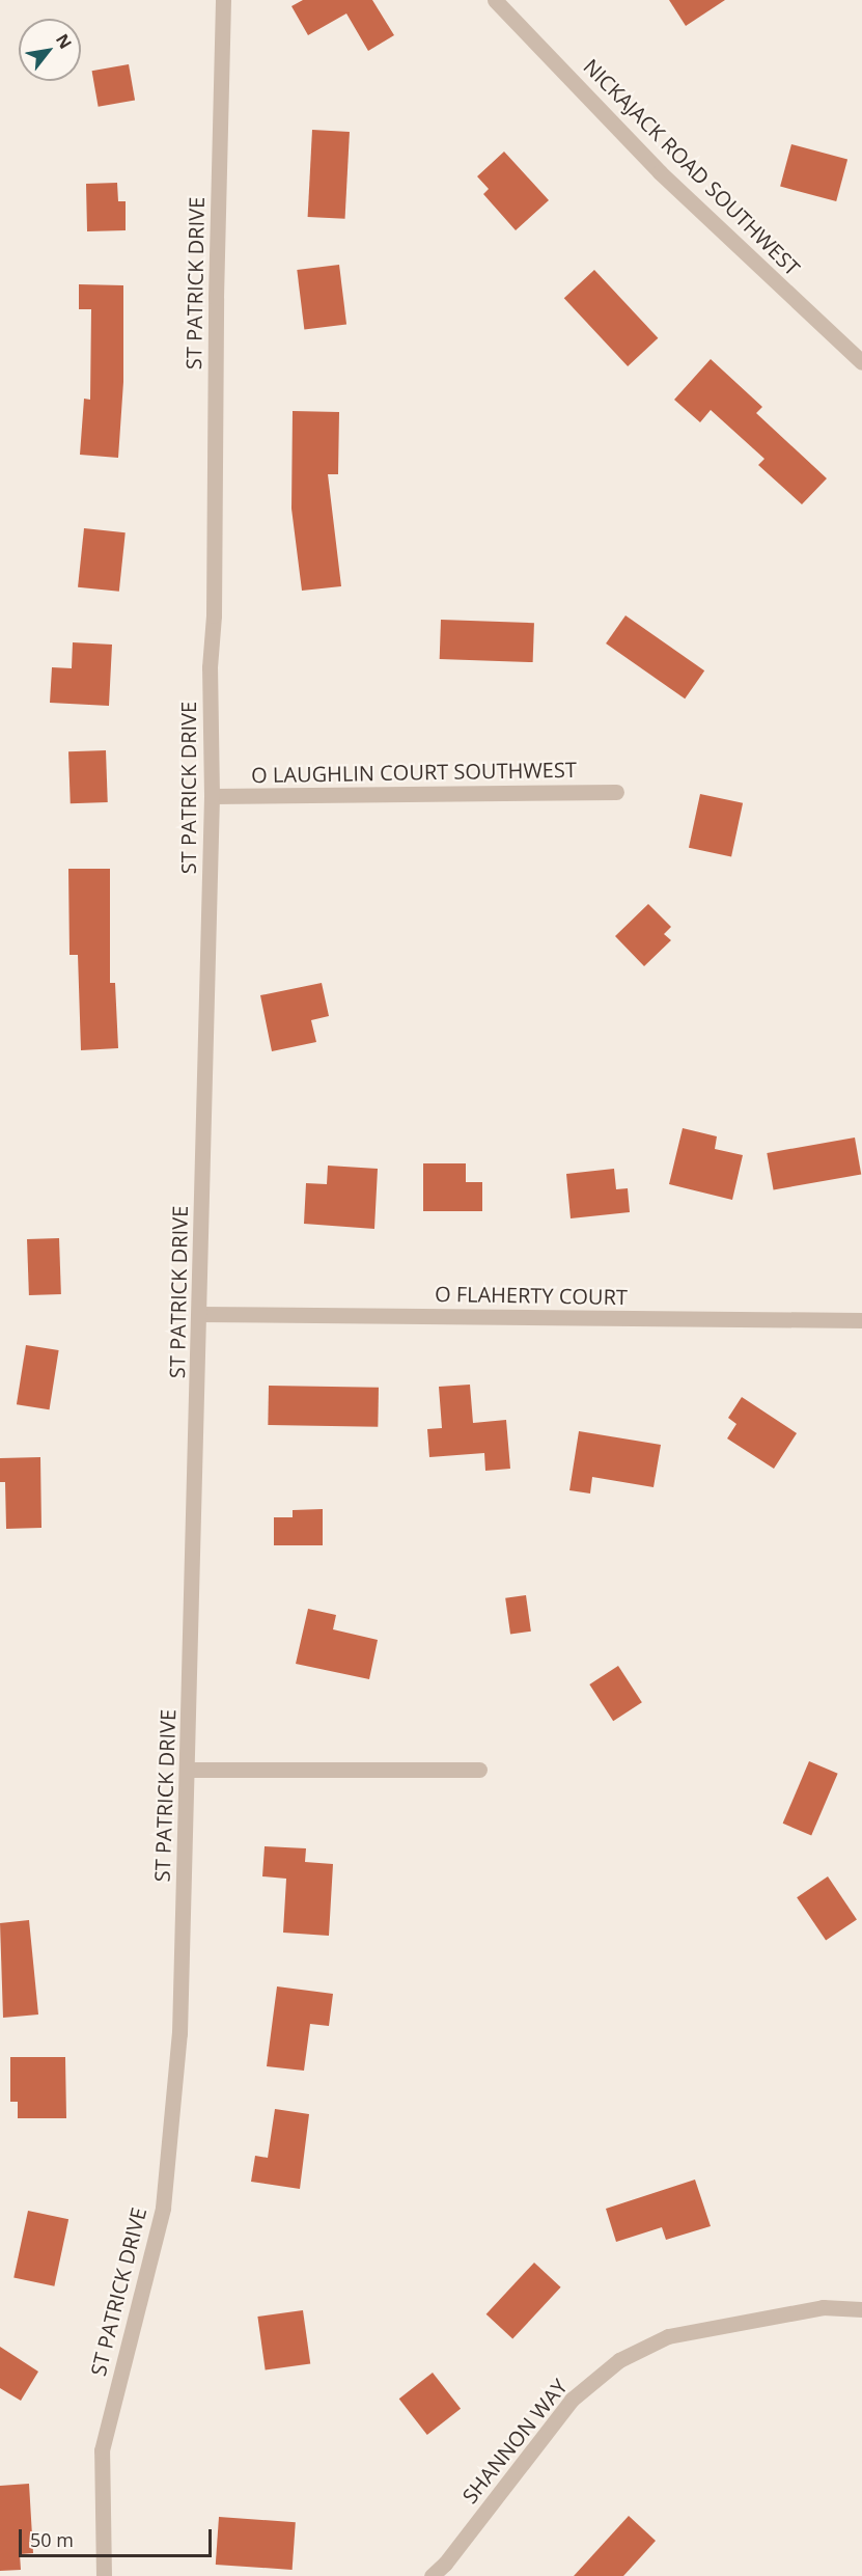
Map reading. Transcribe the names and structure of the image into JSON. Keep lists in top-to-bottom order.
{
  "streets": {
    "street": [
      "NICKAJACK ROAD SOUTHWEST",
      "ST PATRICK DRIVE",
      "O LAUGHLIN COURT SOUTHWEST",
      "O FLAHERTY COURT",
      "SHANNON WAY"
    ]
  },
  "crossings": [
    ["ST PATRICK DRIVE", "O LAUGHLIN COURT SOUTHWEST"],
    ["ST PATRICK DRIVE", "O FLAHERTY COURT"]
  ],
  "scale_bar": "50 m",
  "north": "top right"
}
